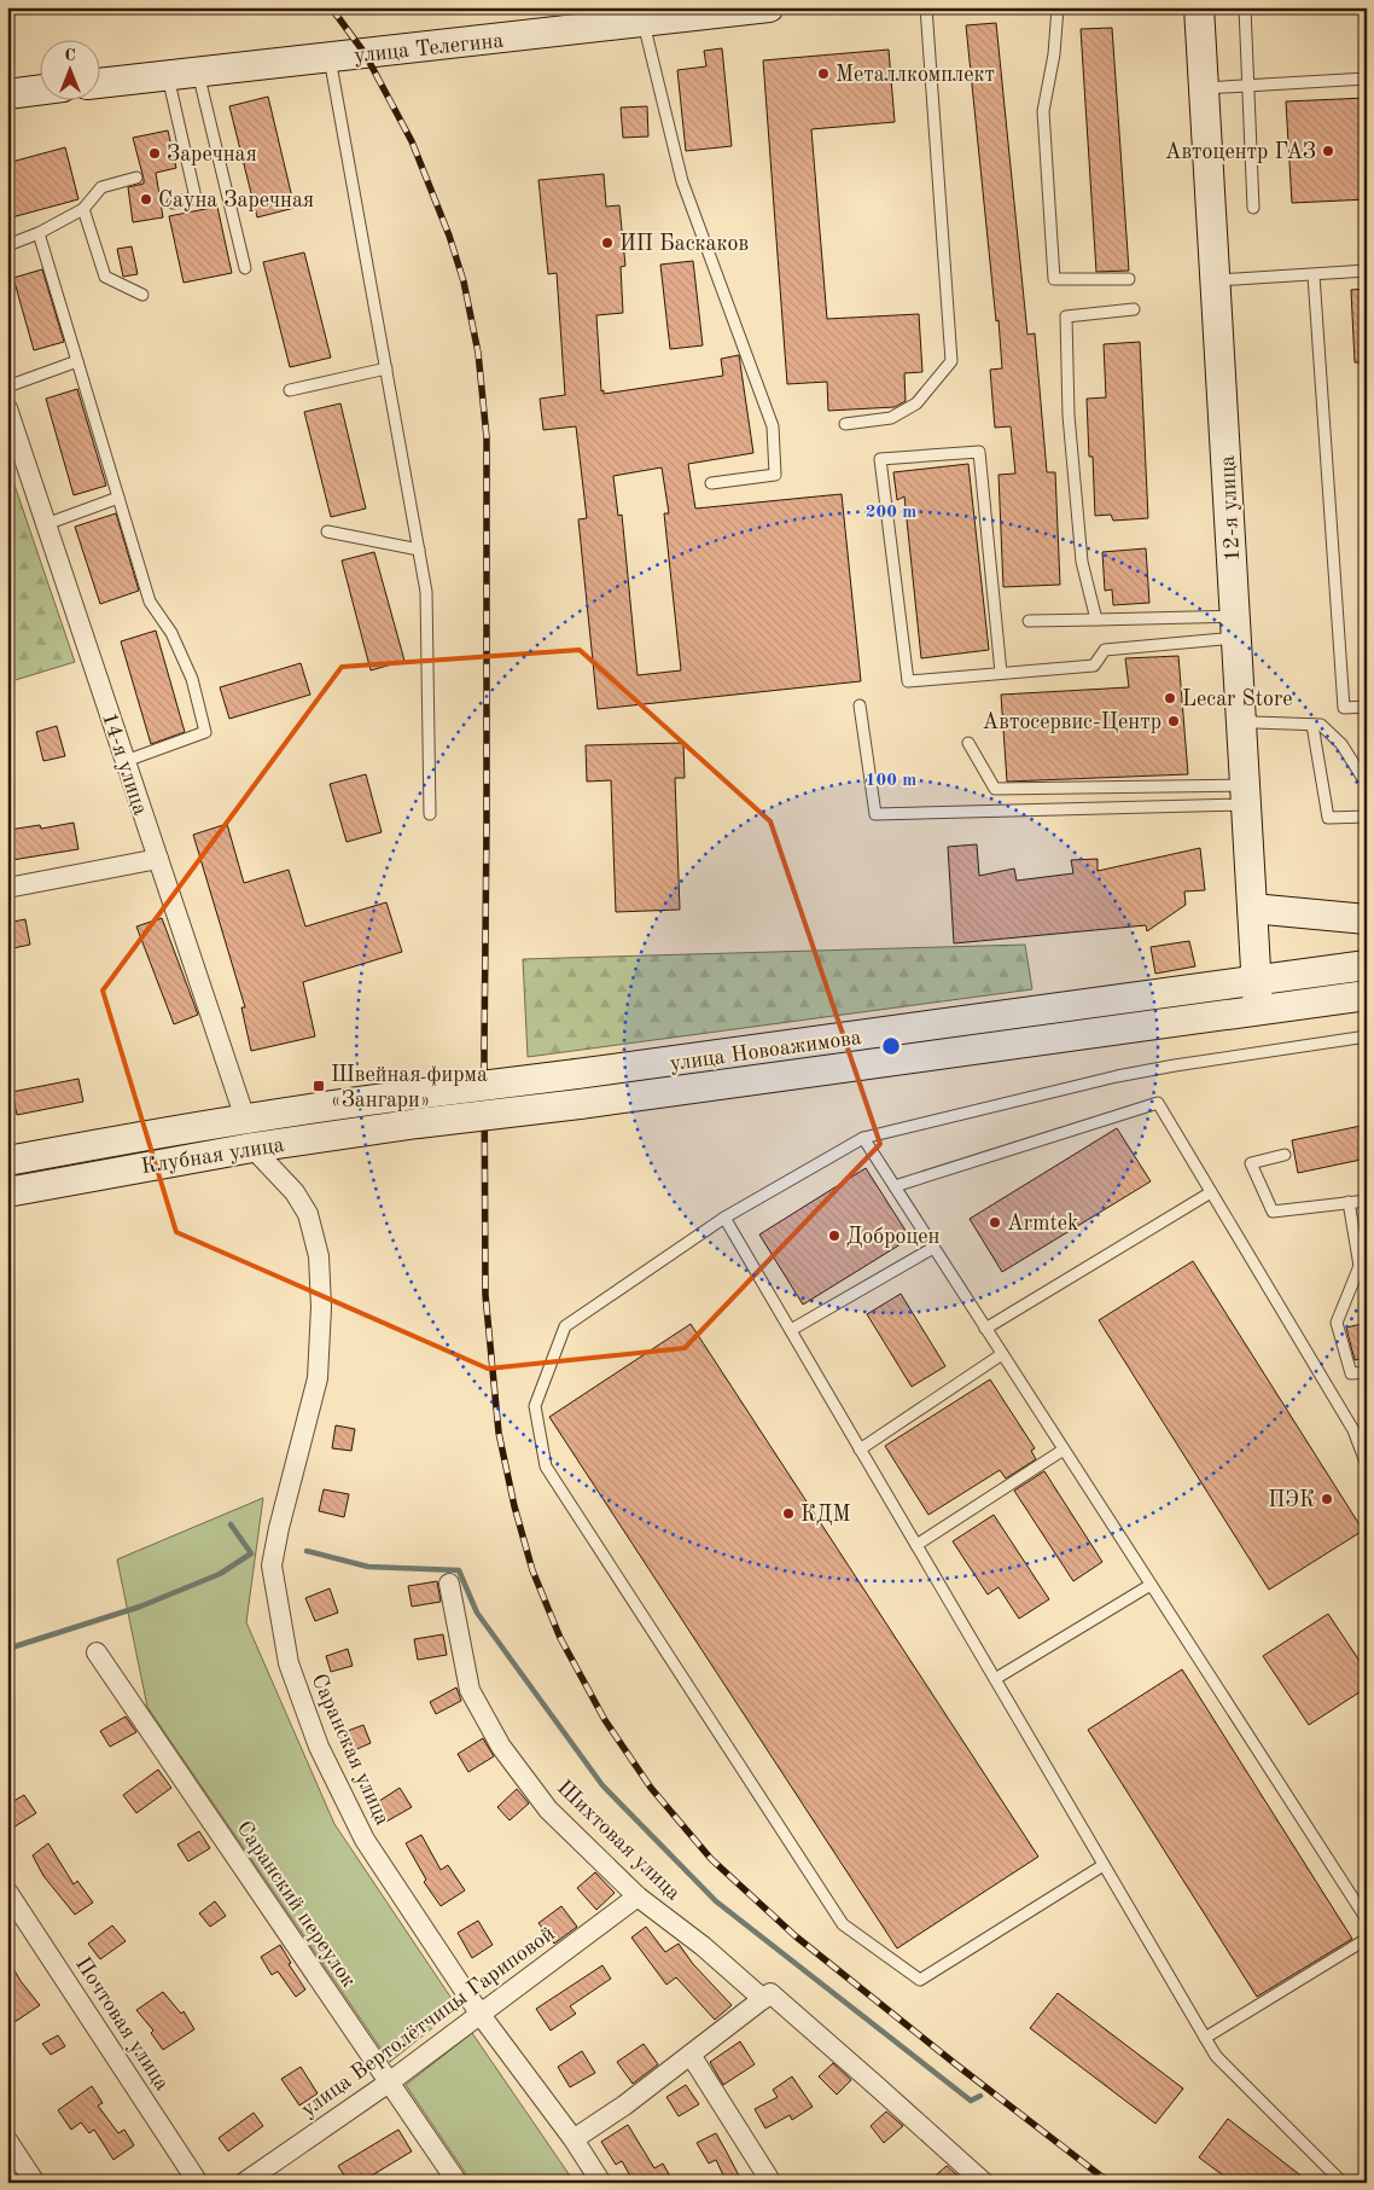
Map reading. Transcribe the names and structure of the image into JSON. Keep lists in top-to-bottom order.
{
  "streets": {
    "main road": [
      "улица Телегина",
      "12-я улица",
      "улица Новоажимова",
      "Клубная улица"
    ],
    "street": [
      "14-я улица",
      "Саранская улица",
      "Шихтовая улица",
      "Саранский переулок",
      "улица Вертолётчицы Гариповой",
      "Почтовая улица"
    ]
  },
  "crossings": [
    ["12-я улица", "улица Новоажимова"],
    ["14-я улица", "Клубная улица"],
    ["улица Новоажимова", "Клубная улица"],
    ["Клубная улица", "Саранская улица"],
    ["Саранская улица", "улица Вертолётчицы Гариповой"],
    ["Шихтовая улица", "улица Вертолётчицы Гариповой"],
    ["Саранский переулок", "улица Вертолётчицы Гариповой"]
  ],
  "places": {
    "other": [
      "Металлкомплект",
      "Автоцентр ГАЗ",
      "Заречная",
      "Сауна Заречная",
      "ИП Баскаков",
      "Lecar Store",
      "Автосервис-Центр",
      "Armtek",
      "Доброцен",
      "ПЭК",
      "КДМ"
    ],
    "transit": ["Швейная фирма «Зангари»"]
  },
  "north": "top",
  "rings": ["200 m", "100 m"]
}
